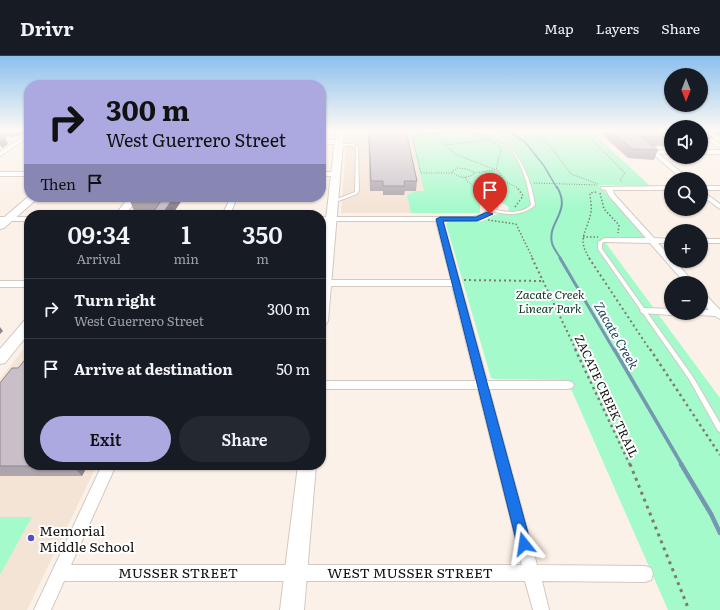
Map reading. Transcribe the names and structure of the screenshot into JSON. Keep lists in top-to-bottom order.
{
  "streets": {
    "street": ["MUSSER STREET", "WEST MUSSER STREET"],
    "path": ["ZACATE CREEK TRAIL"]
  },
  "crossings": [
    ["MUSSER STREET", "WEST MUSSER STREET"]
  ],
  "water": ["Zacate Creek"],
  "parks": ["Zacate Creek Linear Park"],
  "places": ["Memorial Middle School"],
  "north": "bottom",
  "page": {
    "header": "Drivr",
    "nav": ["Map", "Layers", "Share"],
    "map_buttons": ["+", "−"],
    "turn": ["300 m", "West Guerrero Street"],
    "then": "Then",
    "eta": [
      "09:34",
      "Arrival",
      "1",
      "min",
      "350",
      "m"
    ],
    "list": [
      {
        "name": "Turn right",
        "note": "West Guerrero Street",
        "value": "300 m"
      },
      {
        "name": "Arrive at destination",
        "value": "50 m"
      }
    ],
    "buttons": ["Exit", "Share"]
  }
}
